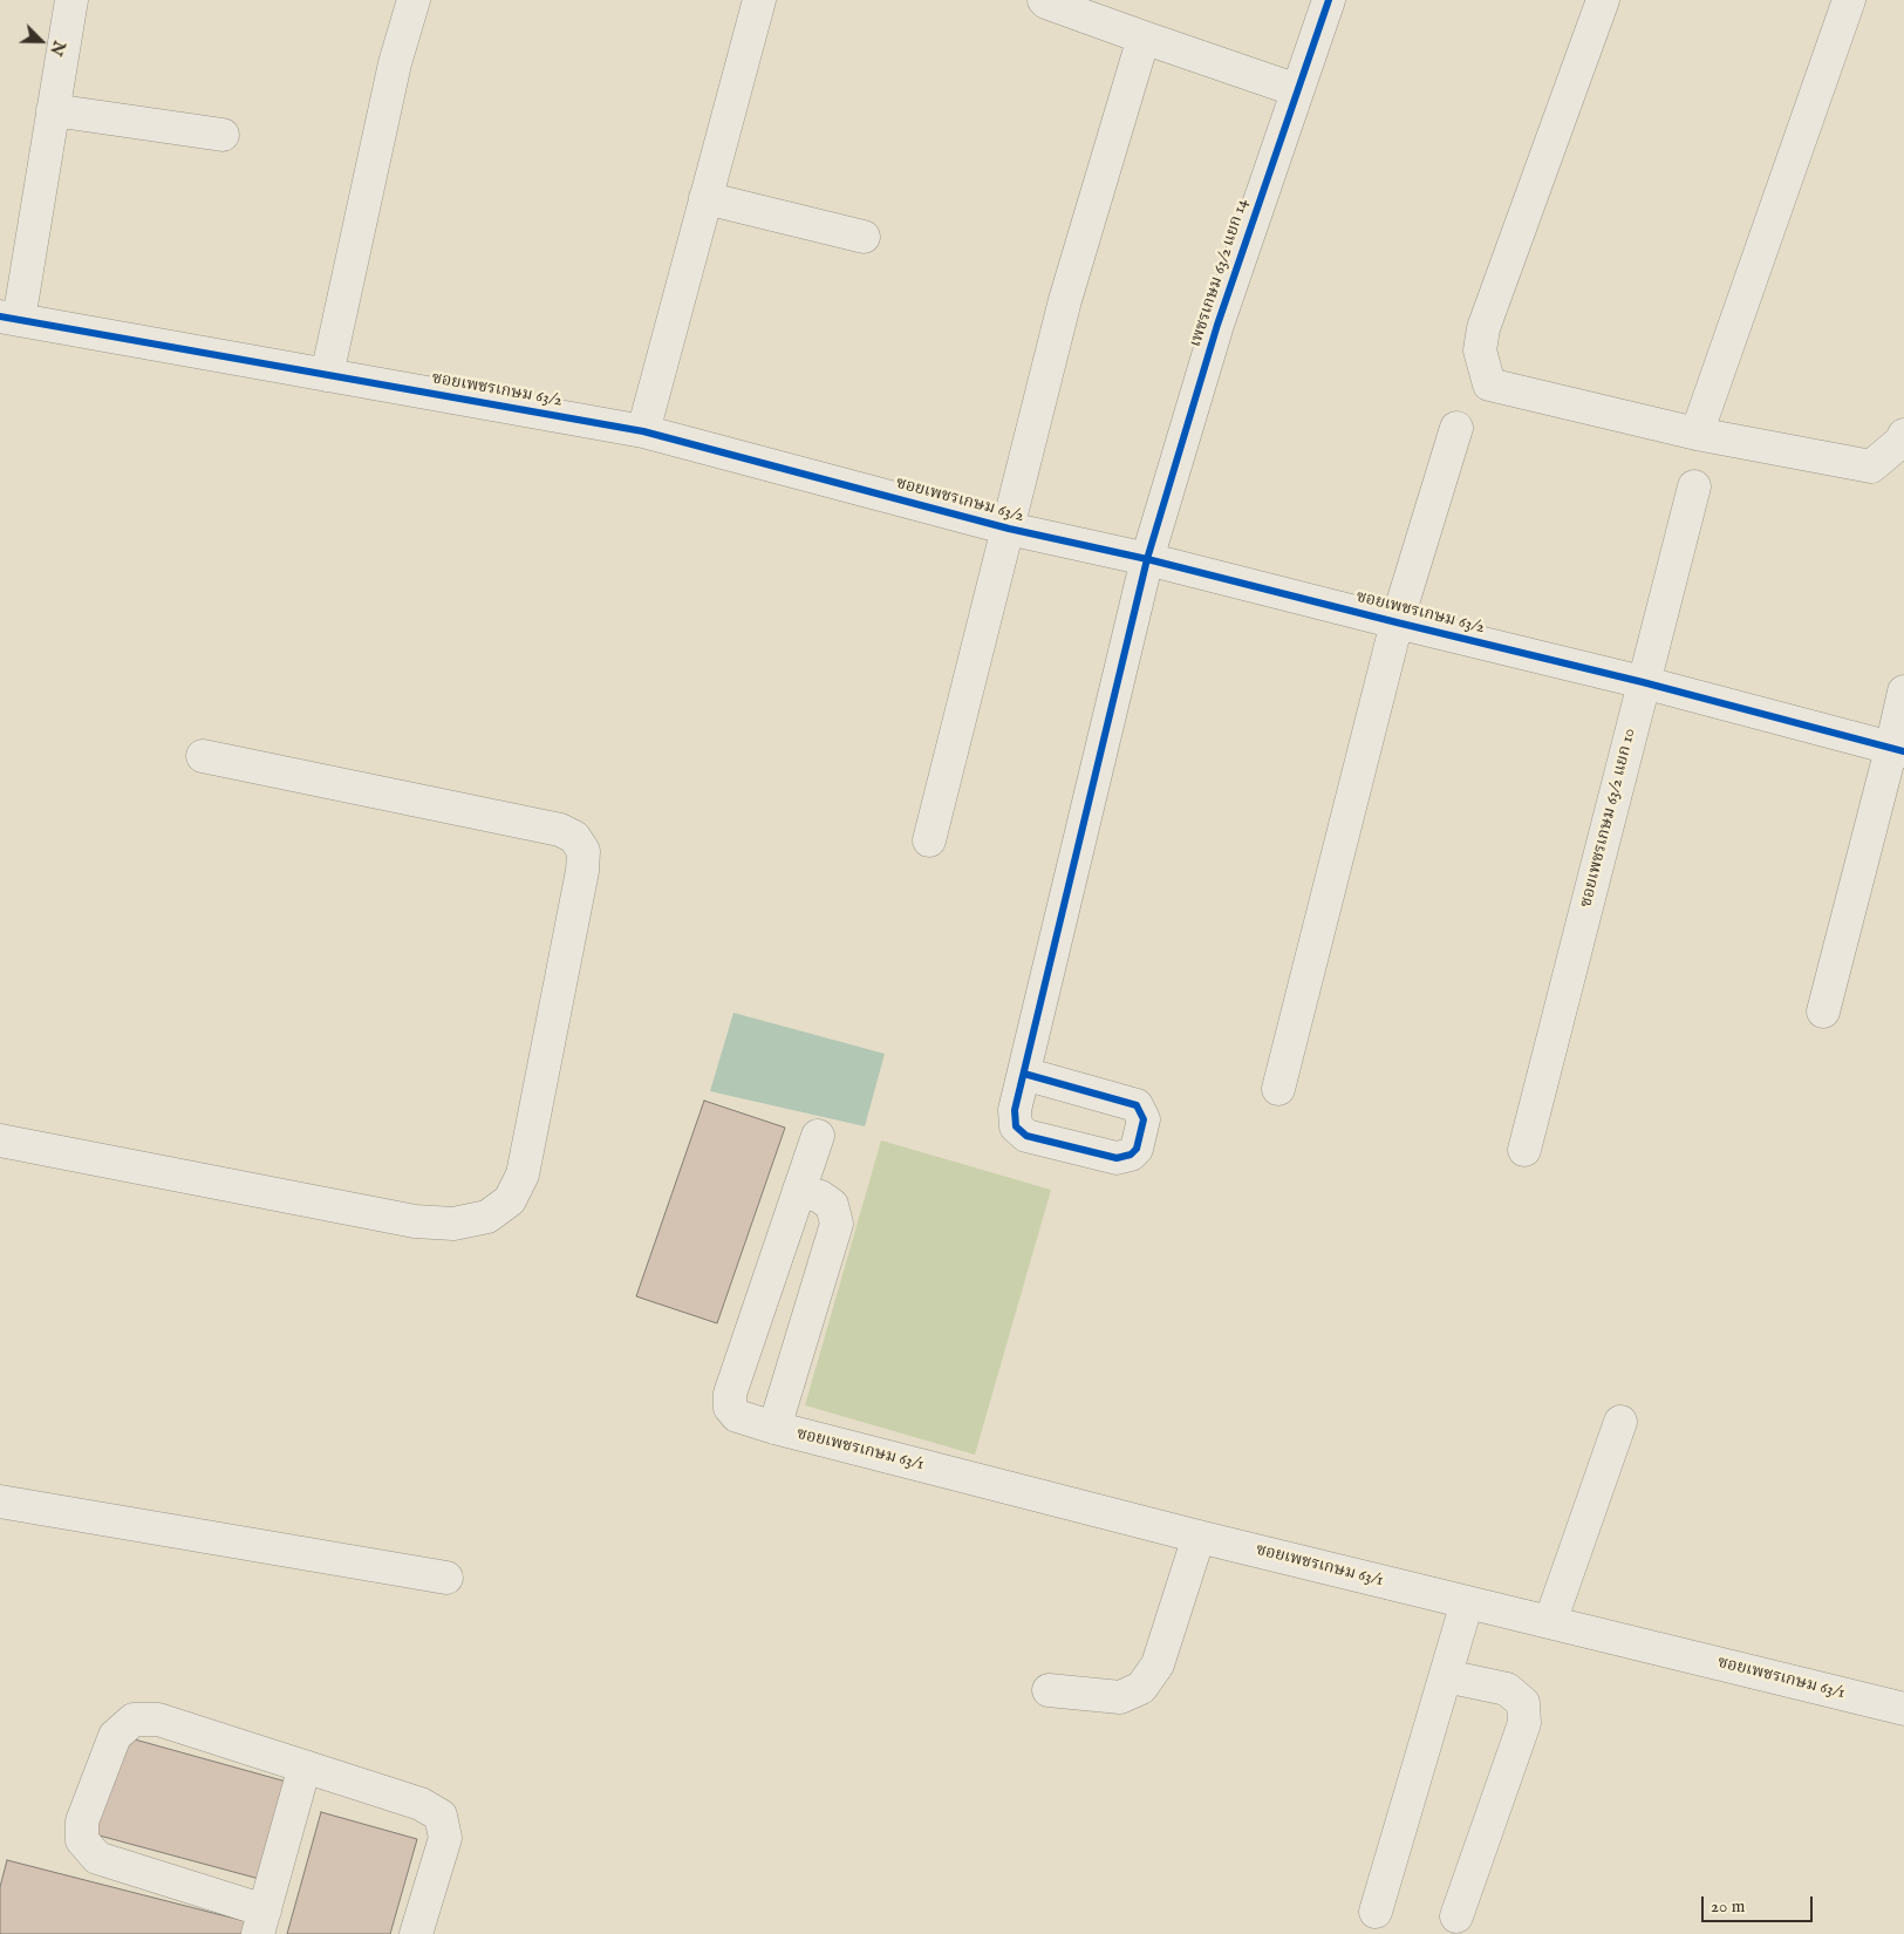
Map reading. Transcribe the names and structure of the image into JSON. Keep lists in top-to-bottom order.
{
  "streets": {
    "street": [
      "เพชรเกษม 63/2 แยก 14",
      "ซอยเพชรเกษม 63/2",
      "ซอยเพชรเกษม 63/2 แยก 10",
      "ซอยเพชรเกษม 63/1"
    ]
  },
  "crossings": [
    ["เพชรเกษม 63/2 แยก 14", "ซอยเพชรเกษม 63/2"],
    ["ซอยเพชรเกษม 63/2", "ซอยเพชรเกษม 63/2 แยก 10"]
  ],
  "scale_bar": "20 m",
  "north": "bottom right"
}
